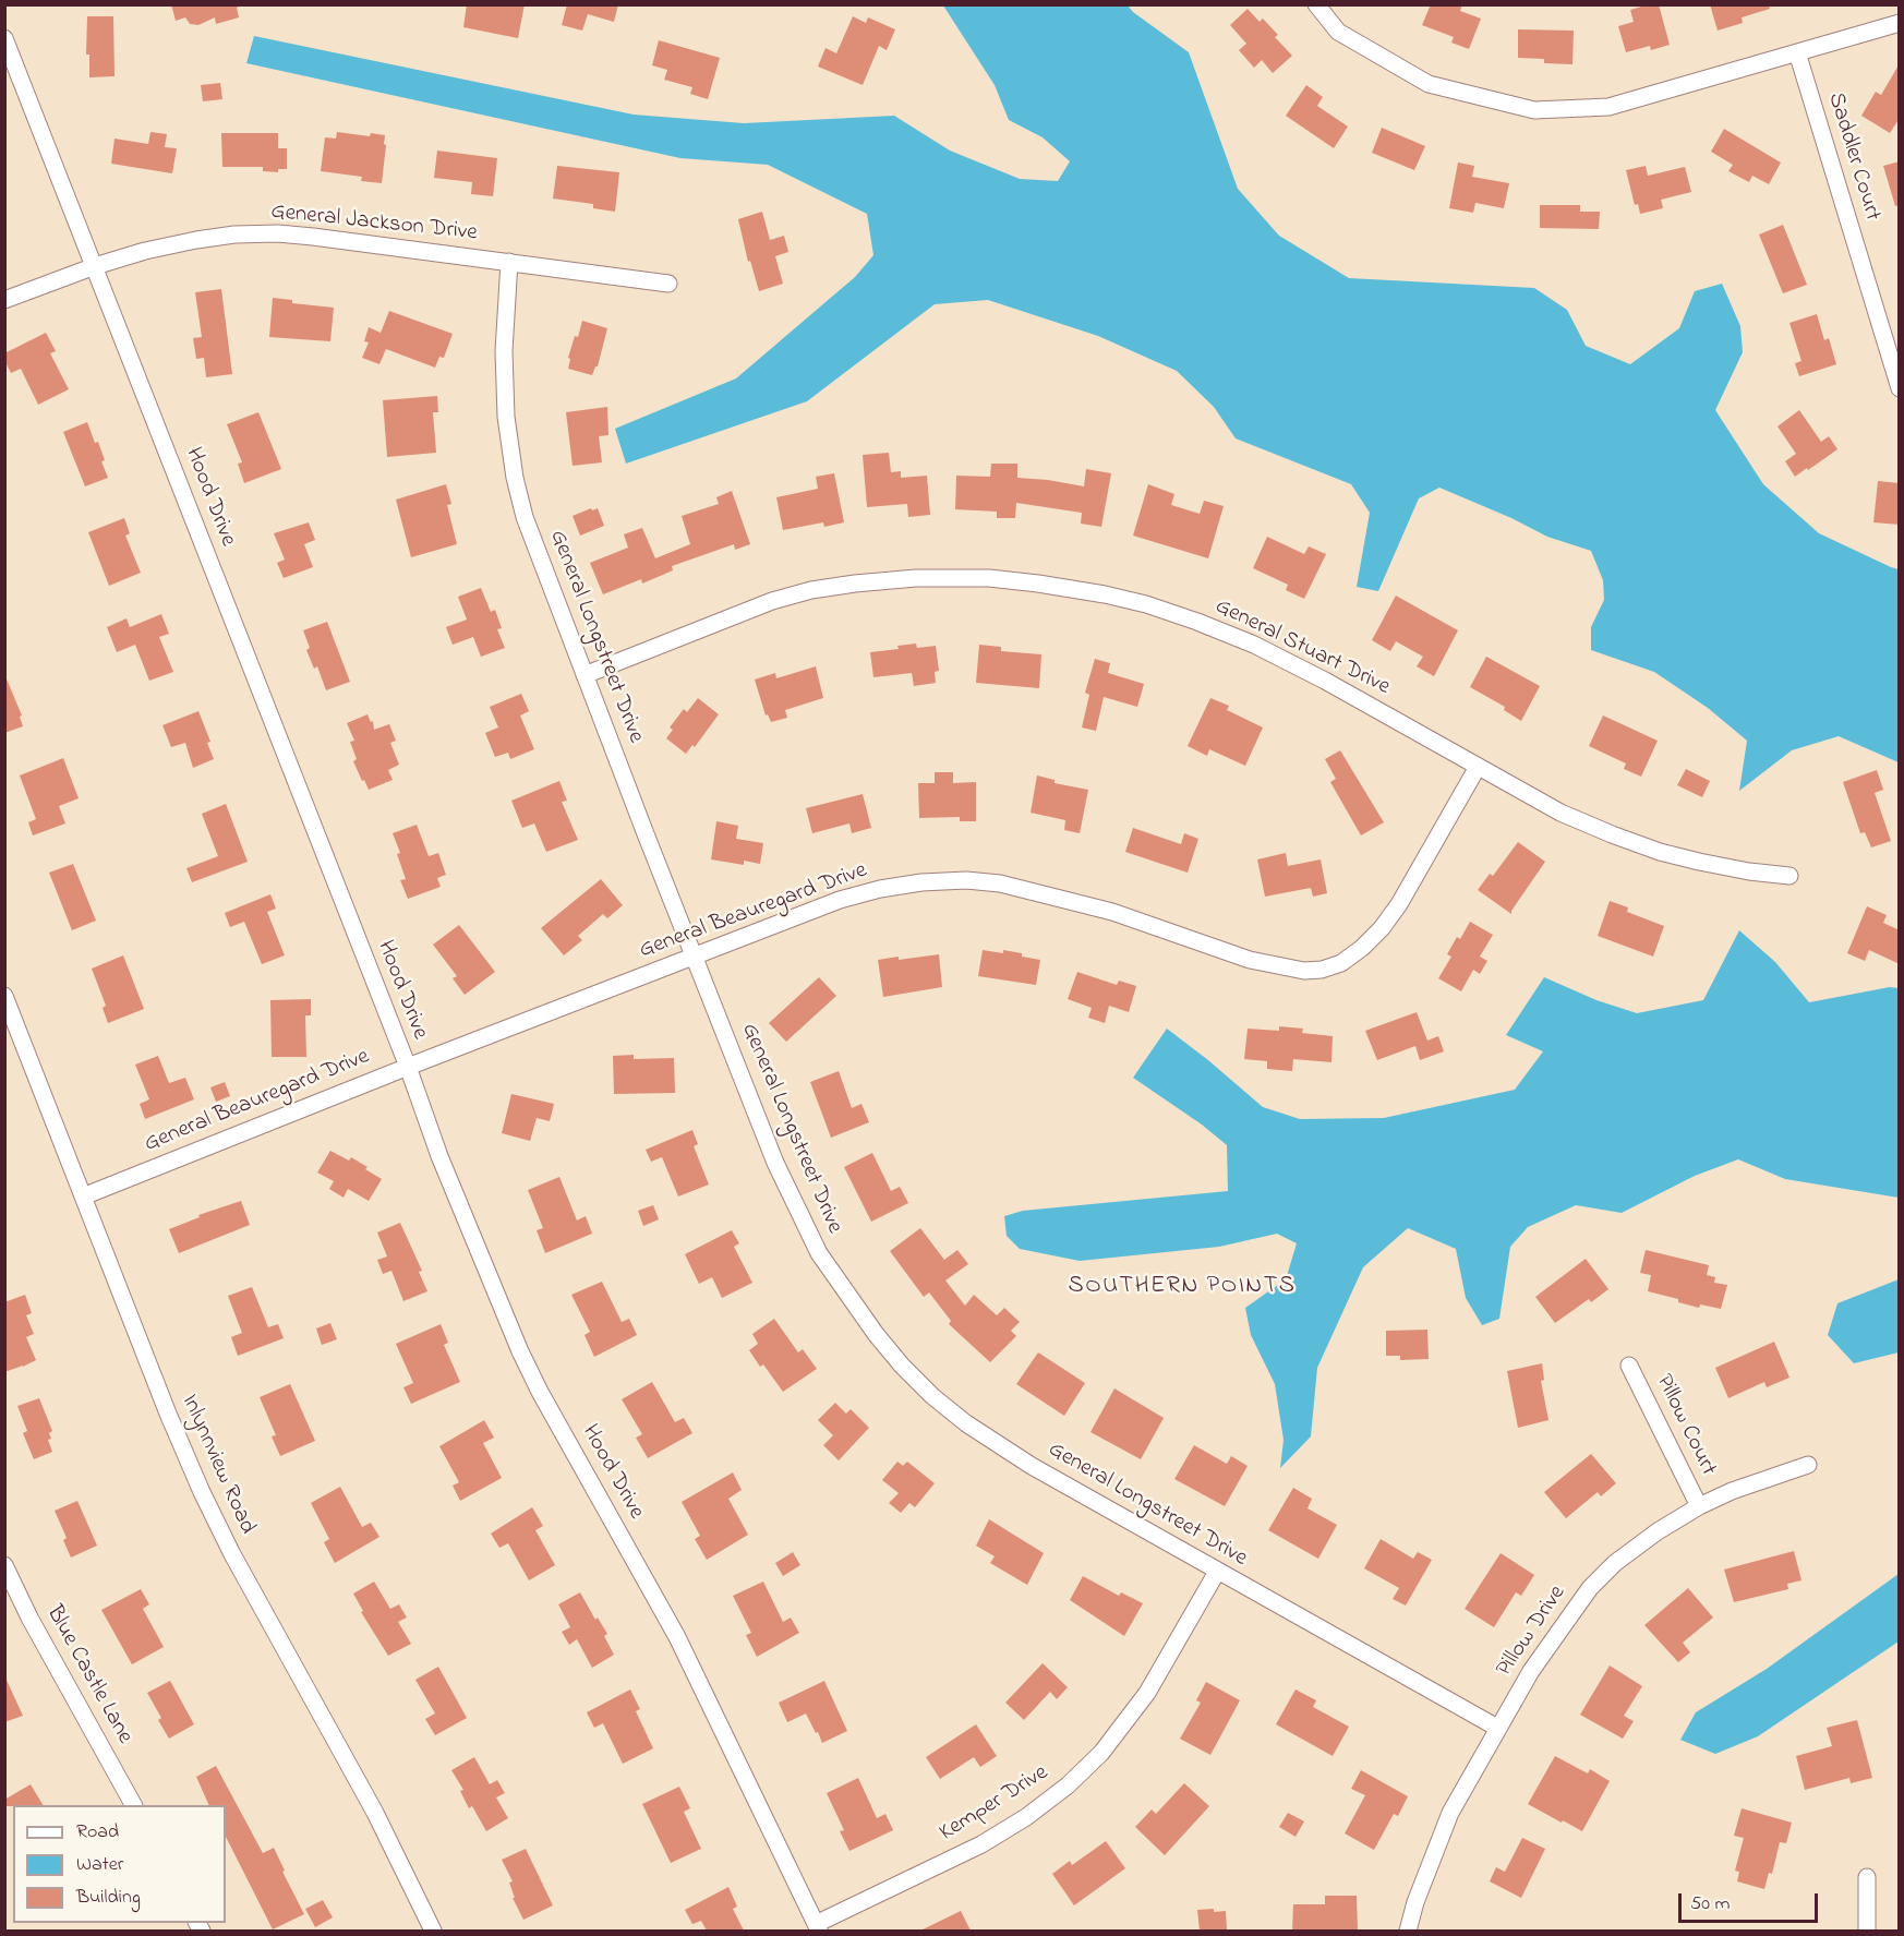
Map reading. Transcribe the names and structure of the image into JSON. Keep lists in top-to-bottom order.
{
  "streets": {
    "street": [
      "Saddler Court",
      "General Jackson Drive",
      "Hood Drive",
      "General Longstreet Drive",
      "General Stuart Drive",
      "General Beauregard Drive",
      "Pillow Court",
      "Inlynnview Road",
      "Pillow Drive",
      "Blue Castle Lane",
      "Kemper Drive"
    ]
  },
  "crossings": [
    ["General Jackson Drive", "Hood Drive"],
    ["General Jackson Drive", "General Longstreet Drive"],
    ["Hood Drive", "General Beauregard Drive"],
    ["Hood Drive", "Kemper Drive"],
    ["General Longstreet Drive", "General Stuart Drive"],
    ["General Longstreet Drive", "General Beauregard Drive"],
    ["General Longstreet Drive", "Pillow Drive"],
    ["General Longstreet Drive", "Kemper Drive"],
    ["General Stuart Drive", "General Beauregard Drive"],
    ["General Beauregard Drive", "Inlynnview Road"],
    ["Pillow Court", "Pillow Drive"]
  ],
  "districts": ["SOUTHERN POINTS"],
  "legend": ["Road", "Water", "Building"],
  "scale_bar": "50 m"
}
